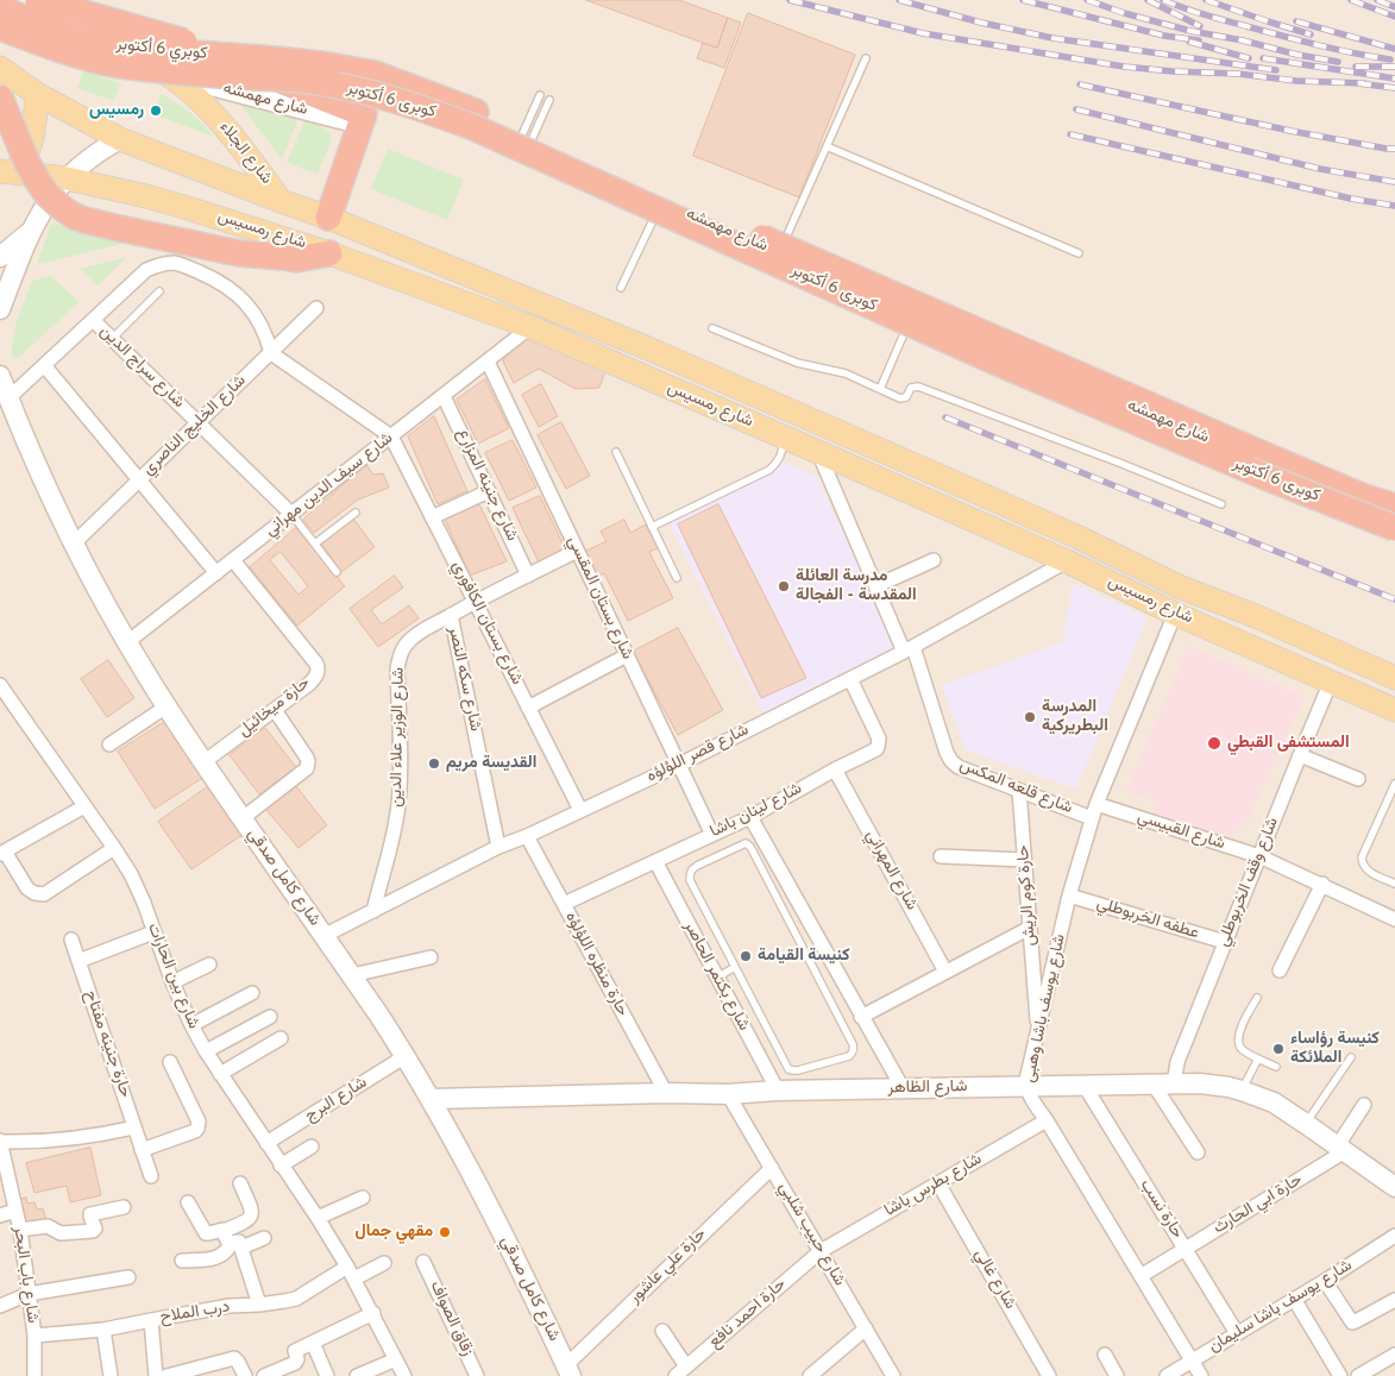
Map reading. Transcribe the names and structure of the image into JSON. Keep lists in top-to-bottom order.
{
  "streets": {
    "highway": ["كوبري 6 أكتوبر", "كوبرى 6 أكتوبر"],
    "main road": [
      "شارع مهمشه",
      "شارع الجلاء",
      "شارع رمسيس",
      "شارع كامل صدقي",
      "شارع الظاهر"
    ],
    "street": [
      "شارع سراج الدين",
      "شارع الخليج الناصري",
      "شارع سيف الدين مهراني",
      "شارع جنينه المزارع",
      "شارع بستان المقسي",
      "شارع بستان الكافوري",
      "شارع سكه النصر",
      "حارة ميخائيل",
      "شارع الوزير علاء الدين",
      "شارع قصر اللؤلؤه",
      "شارع قلعه المكس",
      "شارع لينان باشا",
      "شارع القبيسي",
      "شارع المهراني",
      "شارع وقف الخربوطلي",
      "حارة كوم الريش",
      "عطفه الخربوطلي",
      "حارة منظره اللؤلؤه",
      "شارع بين الحارات",
      "شارع بكتمر الحاصر",
      "شارع يوسف باشا وهبى",
      "حارة جنينه مفتاح",
      "شارع البرج",
      "شارع بطرس باشا",
      "حارة ابي الحارث",
      "حارة نسب",
      "شارع حبيب شلبي",
      "حارة علي عاشور",
      "شارع باب البحر",
      "شارع غالي",
      "شارع يوسف باشا سليمان",
      "درب الملاح",
      "حارة احمد نافع",
      "زقاق الصواف"
    ]
  },
  "crossings": [
    ["كوبري 6 أكتوبر", "كوبرى 6 أكتوبر"],
    ["شارع مهمشه", "شارع الجلاء"],
    ["شارع الجلاء", "شارع رمسيس"],
    ["شارع رمسيس", "شارع سيف الدين مهراني"],
    ["شارع رمسيس", "شارع قصر اللؤلؤه"],
    ["شارع رمسيس", "شارع قلعه المكس"],
    ["شارع رمسيس", "شارع وقف الخربوطلي"],
    ["شارع رمسيس", "شارع يوسف باشا وهبى"],
    ["شارع سراج الدين", "شارع الخليج الناصري"],
    ["شارع سراج الدين", "شارع سيف الدين مهراني"],
    ["شارع الخليج الناصري", "شارع كامل صدقي"],
    ["شارع سيف الدين مهراني", "شارع جنينه المزارع"],
    ["شارع سيف الدين مهراني", "شارع بستان المقسي"],
    ["شارع سيف الدين مهراني", "شارع بستان الكافوري"],
    ["شارع سيف الدين مهراني", "حارة ميخائيل"],
    ["شارع سيف الدين مهراني", "شارع كامل صدقي"],
    ["شارع جنينه المزارع", "شارع الوزير علاء الدين"],
    ["شارع بستان المقسي", "شارع الوزير علاء الدين"],
    ["شارع بستان المقسي", "شارع قصر اللؤلؤه"],
    ["شارع بستان المقسي", "شارع لينان باشا"],
    ["شارع بستان الكافوري", "شارع الوزير علاء الدين"],
    ["شارع بستان الكافوري", "شارع قصر اللؤلؤه"],
    ["شارع سكه النصر", "شارع الوزير علاء الدين"],
    ["شارع سكه النصر", "شارع قصر اللؤلؤه"],
    ["حارة ميخائيل", "شارع كامل صدقي"],
    ["شارع الوزير علاء الدين", "شارع قصر اللؤلؤه"],
    ["شارع قصر اللؤلؤه", "شارع قلعه المكس"],
    ["شارع قصر اللؤلؤه", "شارع لينان باشا"],
    ["شارع قصر اللؤلؤه", "شارع كامل صدقي"],
    ["شارع قصر اللؤلؤه", "حارة منظره اللؤلؤه"],
    ["شارع قلعه المكس", "حارة كوم الريش"],
    ["شارع قلعه المكس", "شارع يوسف باشا وهبى"],
    ["شارع لينان باشا", "شارع المهراني"],
    ["شارع لينان باشا", "حارة منظره اللؤلؤه"],
    ["شارع لينان باشا", "شارع بكتمر الحاصر"],
    ["شارع القبيسي", "شارع وقف الخربوطلي"],
    ["شارع القبيسي", "شارع يوسف باشا وهبى"],
    ["شارع كامل صدقي", "شارع الظاهر"],
    ["شارع كامل صدقي", "شارع البرج"],
    ["شارع كامل صدقي", "حارة علي عاشور"],
    ["شارع وقف الخربوطلي", "عطفه الخربوطلي"],
    ["شارع وقف الخربوطلي", "شارع الظاهر"],
    ["حارة كوم الريش", "شارع يوسف باشا وهبى"],
    ["عطفه الخربوطلي", "شارع يوسف باشا وهبى"],
    ["حارة منظره اللؤلؤه", "شارع الظاهر"],
    ["شارع بين الحارات", "شارع البرج"],
    ["شارع بين الحارات", "درب الملاح"],
    ["شارع بكتمر الحاصر", "شارع الظاهر"],
    ["شارع يوسف باشا وهبى", "شارع الظاهر"],
    ["شارع يوسف باشا وهبى", "شارع بطرس باشا"],
    ["شارع يوسف باشا وهبى", "حارة ابي الحارث"],
    ["شارع يوسف باشا وهبى", "شارع يوسف باشا سليمان"],
    ["شارع الظاهر", "حارة ابي الحارث"],
    ["شارع الظاهر", "حارة نسب"],
    ["شارع الظاهر", "شارع حبيب شلبي"],
    ["شارع بطرس باشا", "شارع حبيب شلبي"],
    ["شارع بطرس باشا", "شارع غالي"],
    ["شارع بطرس باشا", "حارة احمد نافع"],
    ["حارة ابي الحارث", "حارة نسب"],
    ["حارة نسب", "شارع يوسف باشا سليمان"],
    ["شارع حبيب شلبي", "حارة علي عاشور"],
    ["شارع حبيب شلبي", "حارة احمد نافع"],
    ["شارع باب البحر", "درب الملاح"]
  ],
  "places": [
    "رمسيس",
    "مدرسة العائلة المقدسة - الفجالة",
    "المدرسة البطريركية",
    "المستشفى القبطي",
    "القديسة مريم",
    "كنيسة القيامة",
    "كنيسة رؤاساء الملائكة",
    "مقهي جمال"
  ]
}
